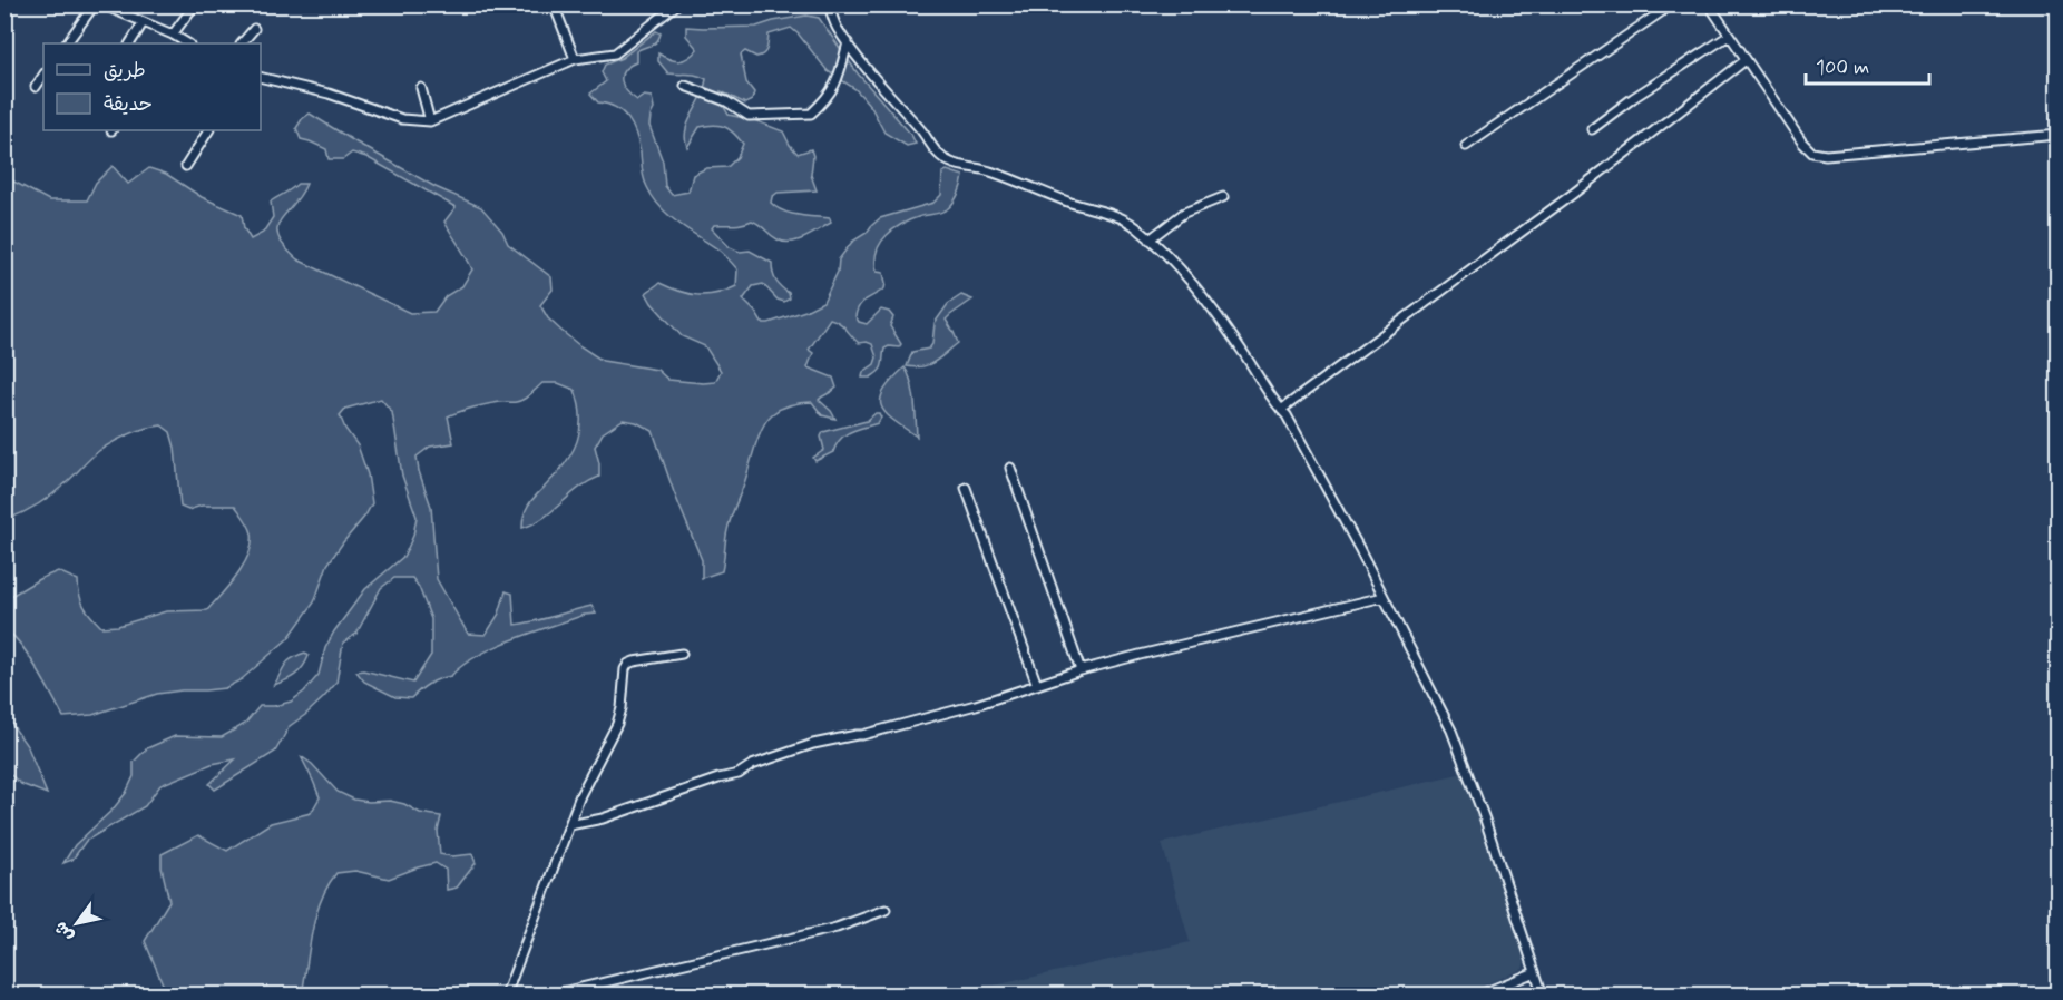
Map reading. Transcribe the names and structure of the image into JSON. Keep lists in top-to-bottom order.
{
  "legend": ["طريق", "حديقة"],
  "scale_bar": "100 m",
  "north": "bottom left"
}
